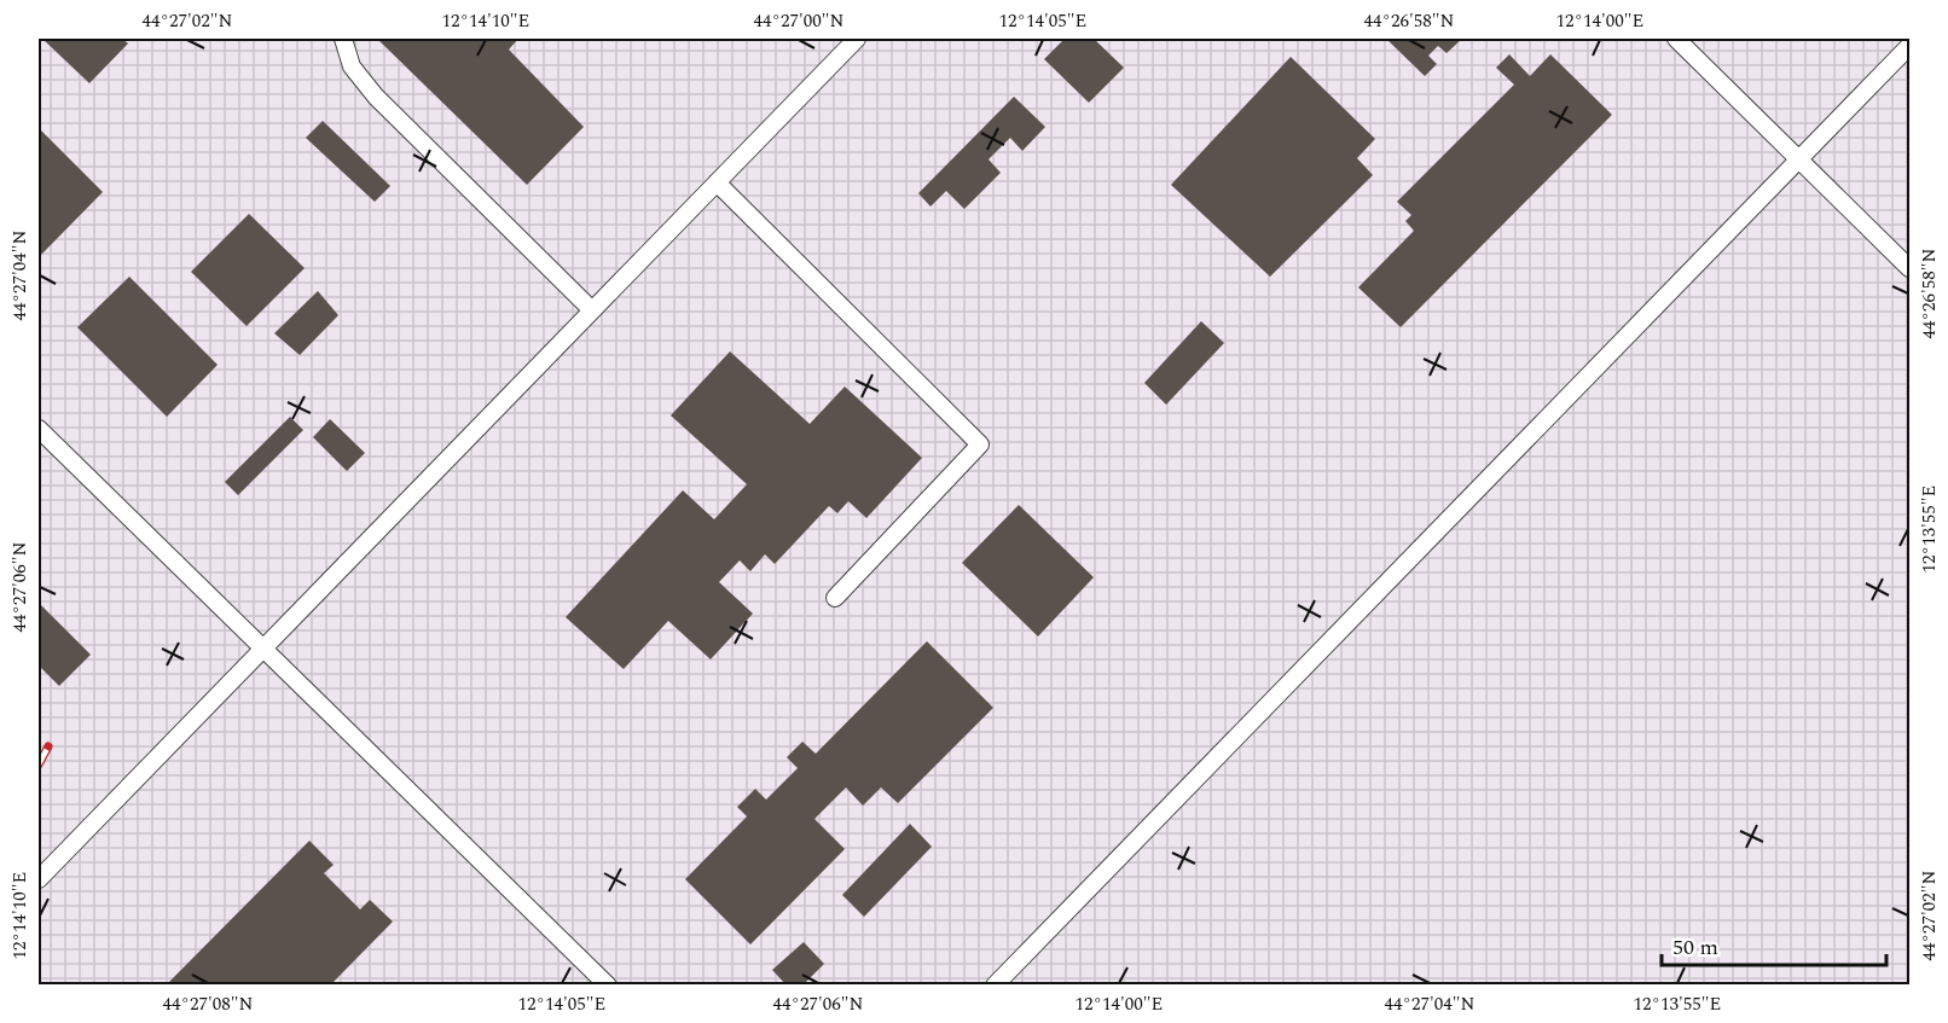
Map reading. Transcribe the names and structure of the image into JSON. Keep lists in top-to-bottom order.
{
  "scale_bar": "50 m",
  "coordinates": [
    "44°27'02\"N",
    "12°14'10\"E",
    "44°27'00\"N",
    "12°14'05\"E",
    "44°26'58\"N",
    "12°14'00\"E",
    "44°27'04\"N",
    "12°13'55\"E",
    "44°27'06\"N",
    "44°27'08\"N"
  ]
}
